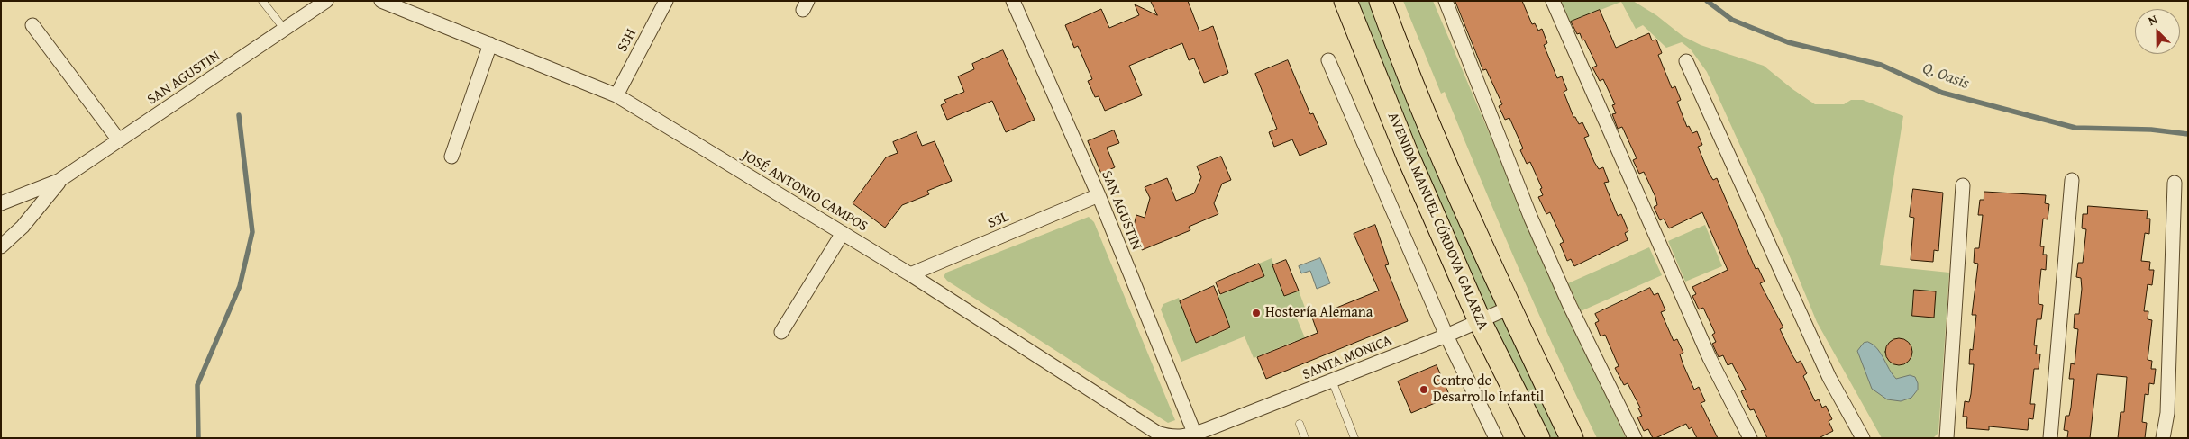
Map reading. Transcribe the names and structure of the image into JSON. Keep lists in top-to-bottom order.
{
  "streets": {
    "main road": ["AVENIDA MANUEL CÓRDOVA GALARZA"],
    "street": [
      "S3H",
      "SAN AGUSTIN",
      "JOSÉ ANTONIO CAMPOS",
      "S3L",
      "SANTA MONICA"
    ]
  },
  "crossings": [
    ["S3H", "JOSÉ ANTONIO CAMPOS"],
    ["SAN AGUSTIN", "JOSÉ ANTONIO CAMPOS"],
    ["SAN AGUSTIN", "S3L"],
    ["SAN AGUSTIN", "SANTA MONICA"],
    ["JOSÉ ANTONIO CAMPOS", "S3L"],
    ["JOSÉ ANTONIO CAMPOS", "SANTA MONICA"],
    ["AVENIDA MANUEL CÓRDOVA GALARZA", "SANTA MONICA"]
  ],
  "water": ["Q. Oasis"],
  "places": ["Hostería Alemana", "Centro de Desarrollo Infantil"],
  "north": "top left"
}
